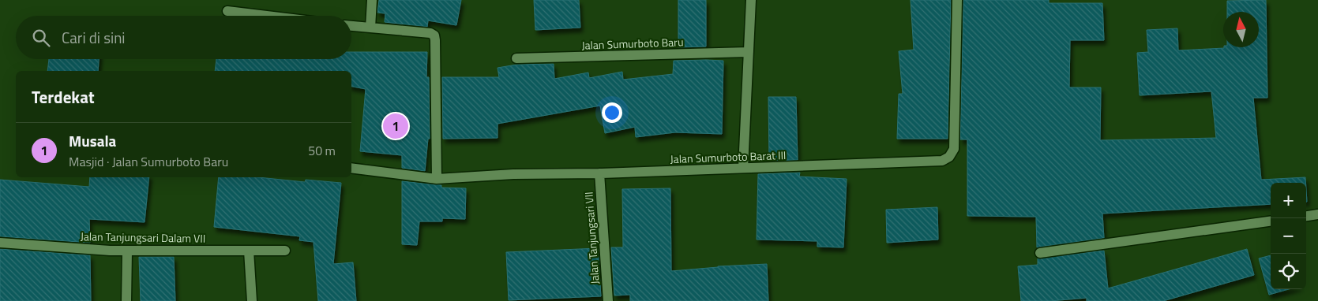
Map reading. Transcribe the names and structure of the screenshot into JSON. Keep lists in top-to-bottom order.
{
  "streets": {
    "street": [
      "Jalan Sumurboto Baru",
      "Jalan Sumurboto Barat III",
      "Jalan Tanjungsari Dalam VII",
      "Jalan Tanjungsari VII"
    ]
  },
  "crossings": [
    ["Jalan Sumurboto Barat III", "Jalan Tanjungsari VII"]
  ],
  "north": "top",
  "page": {
    "search": "Cari di sini",
    "heading": "Terdekat",
    "pins": "1",
    "list": [
      {
        "mark": "1",
        "name": "Musala",
        "note": "Masjid · Jalan Sumurboto Baru",
        "value": "50 m"
      }
    ],
    "map_buttons": ["+", "−"]
  }
}
